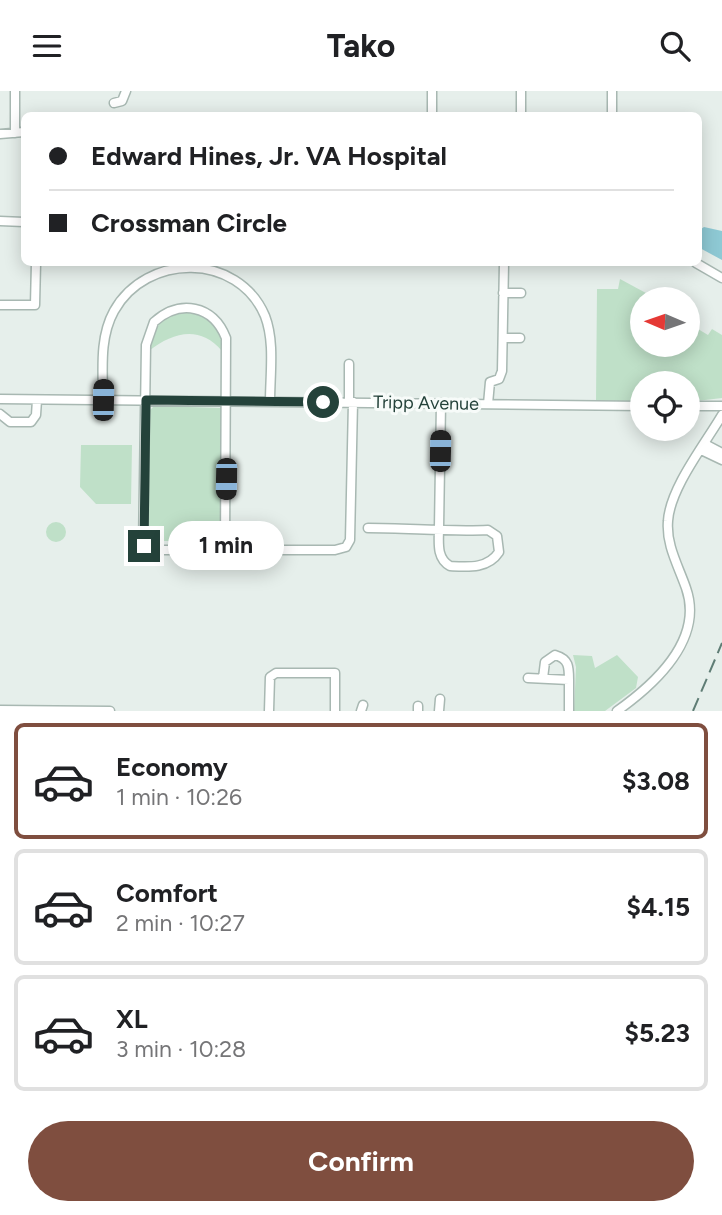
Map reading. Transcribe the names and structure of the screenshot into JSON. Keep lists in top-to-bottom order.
{
  "streets": {
    "street": ["Tripp Avenue"]
  },
  "north": "left",
  "page": {
    "header": "Tako",
    "banner": ["Edward Hines, Jr. VA Hospital", "Crossman Circle"],
    "bubble": "1 min",
    "list": [
      {
        "name": "Economy",
        "note": "1 min · 10:26",
        "value": "$3.08"
      },
      {
        "name": "Comfort",
        "note": "2 min · 10:27",
        "value": "$4.15"
      },
      {
        "name": "XL",
        "note": "3 min · 10:28",
        "value": "$5.23"
      }
    ],
    "buttons": "Confirm"
  }
}
